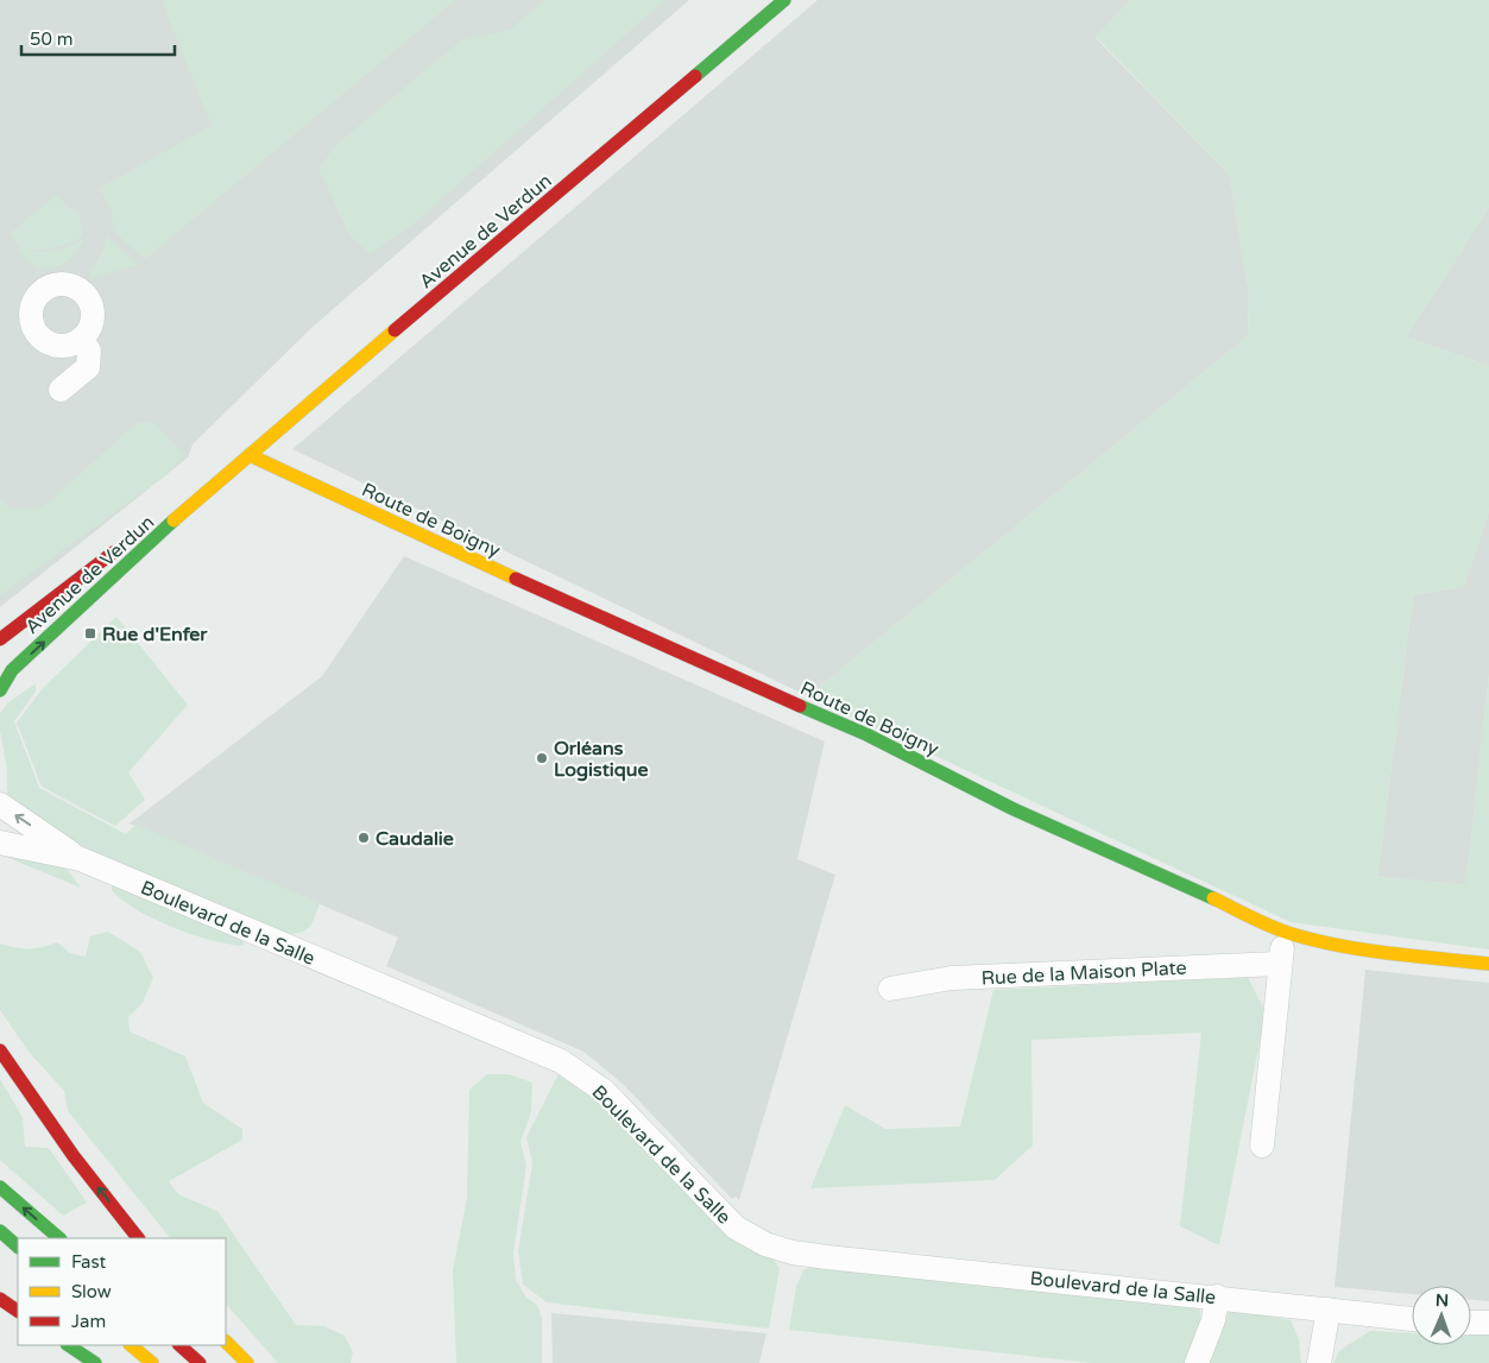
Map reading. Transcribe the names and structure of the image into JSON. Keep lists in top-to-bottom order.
{
  "streets": {
    "main road": ["Avenue de Verdun", "Route de Boigny"],
    "street": ["Boulevard de la Salle", "Rue de la Maison Plate"]
  },
  "crossings": [
    ["Avenue de Verdun", "Route de Boigny"]
  ],
  "places": {
    "transit": ["Rue d'Enfer"],
    "other": ["Orléans Logistique", "Caudalie"]
  },
  "legend": ["Fast", "Slow", "Jam"],
  "scale_bar": "50 m",
  "north": "top"
}
